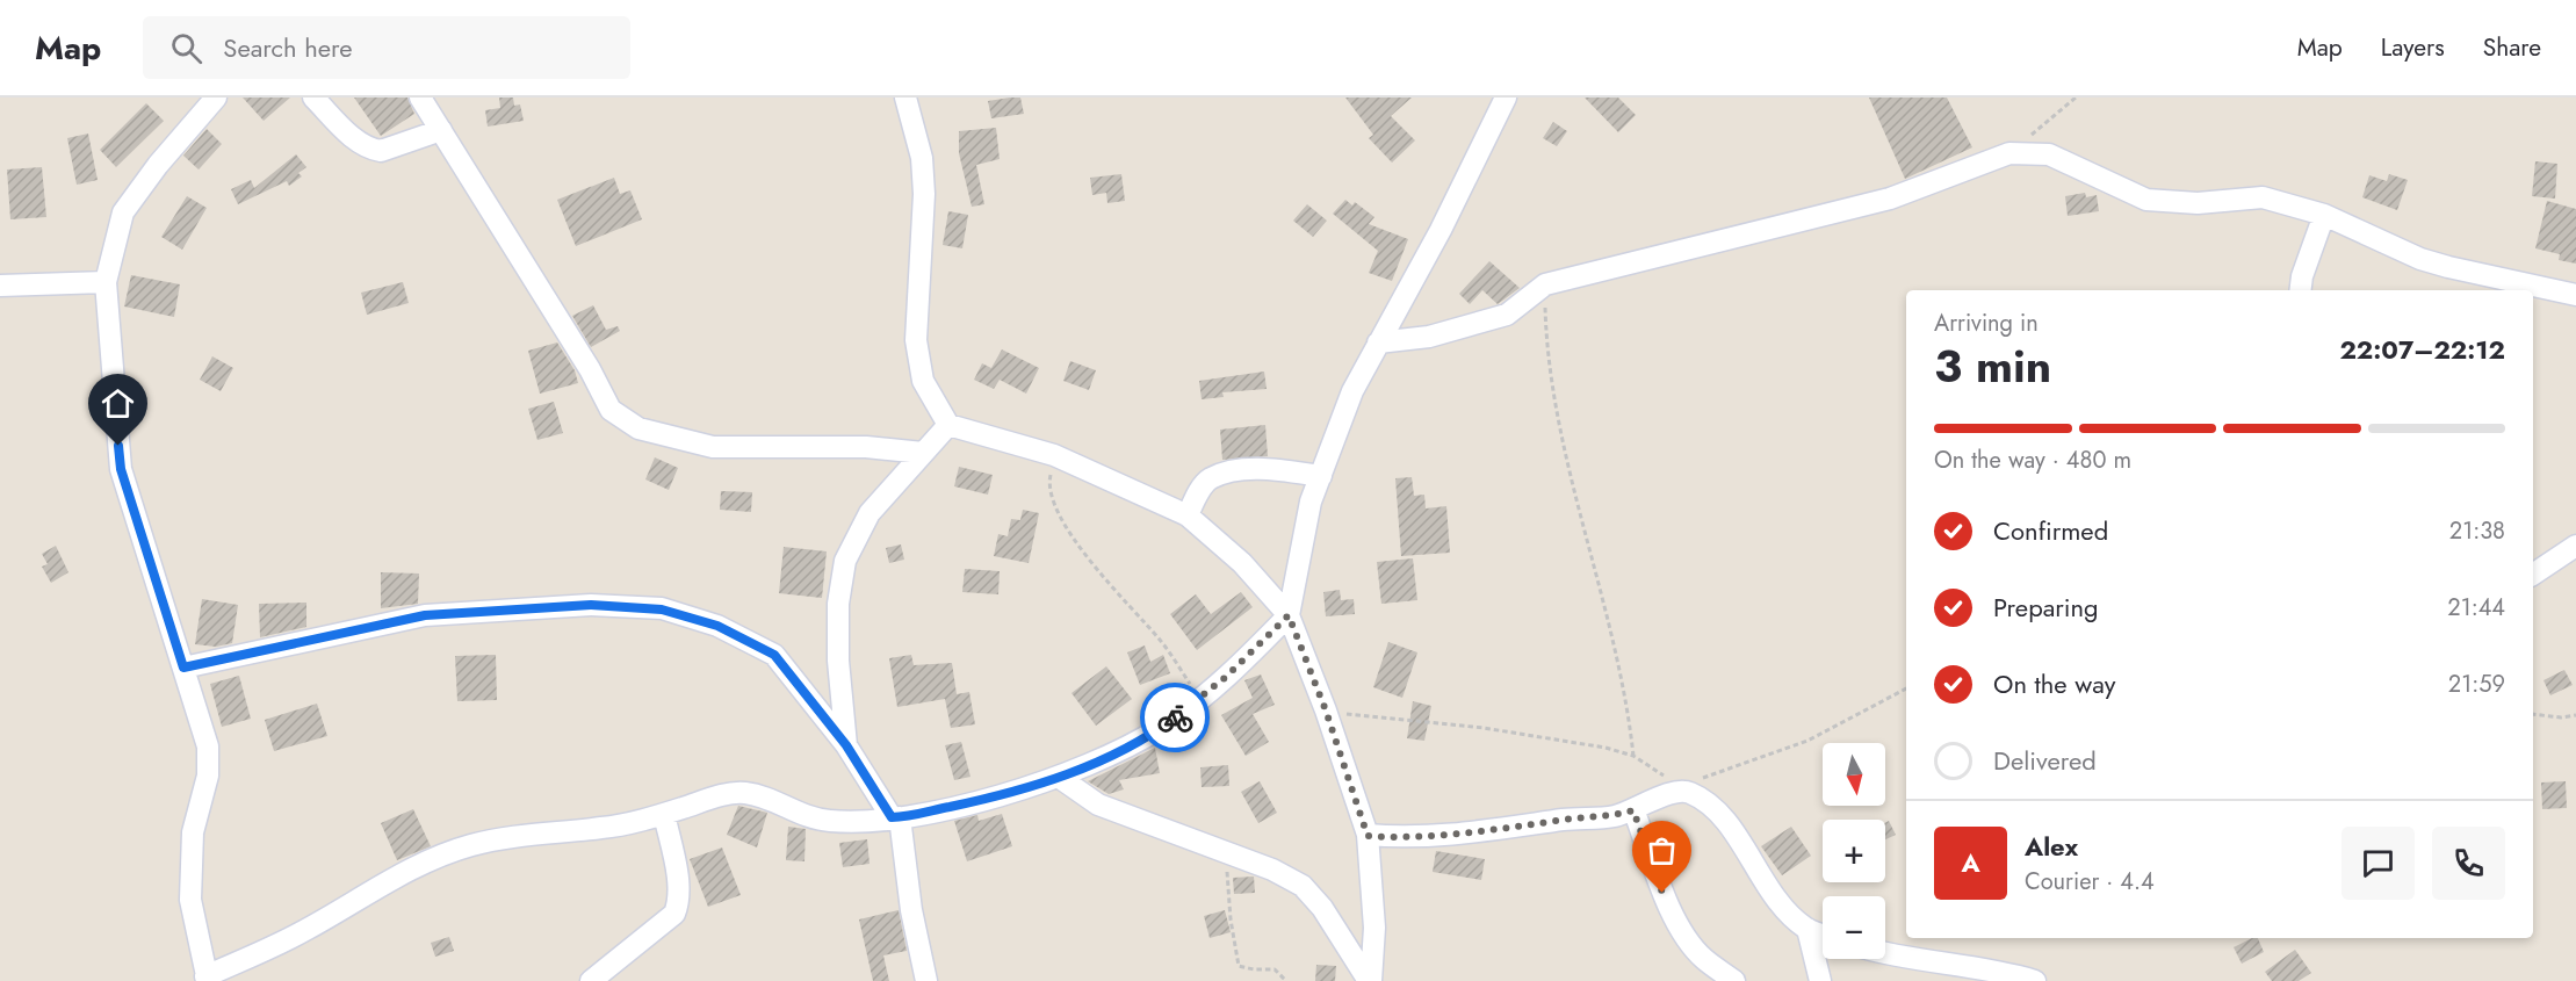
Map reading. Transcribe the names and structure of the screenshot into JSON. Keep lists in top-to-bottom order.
{
  "north": "bottom",
  "page": {
    "header": "Map",
    "search": "Search here",
    "nav": ["Map", "Layers", "Share"],
    "heading": ["3 min", "Arriving in", "22:07–22:12"],
    "panel": ["Alex", "Courier · 4.4"],
    "bar": "On the way · 480 m",
    "list": [
      ["Confirmed", "21:38"],
      ["Preparing", "21:44"],
      ["On the way", "21:59"],
      "Delivered"
    ],
    "map_buttons": ["+", "−"],
    "round": "A"
  }
}
